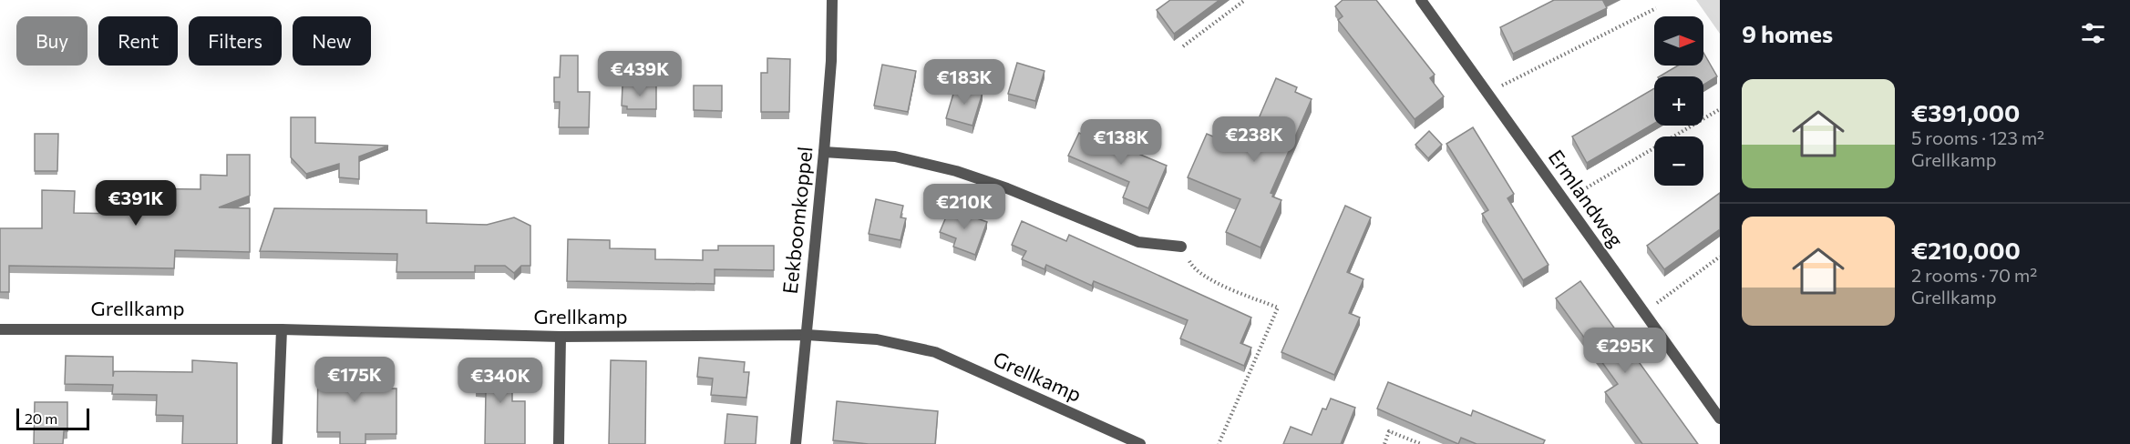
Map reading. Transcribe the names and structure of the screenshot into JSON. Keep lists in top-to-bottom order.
{
  "streets": {
    "street": ["Ermlandweg", "Eekboomkoppel", "Grellkamp"]
  },
  "crossings": [
    ["Eekboomkoppel", "Grellkamp"]
  ],
  "scale_bar": "20 m",
  "north": "right",
  "page": {
    "heading": "9 homes",
    "map_buttons": ["+", "−"],
    "chip": [
      "Buy",
      "Rent",
      "Filters",
      "New"
    ],
    "price": [
      "€439K",
      "€183K",
      "€238K",
      "€138K",
      "€391K",
      "€210K",
      "€295K",
      "€175K",
      "€340K"
    ],
    "list": [
      {
        "name": "€391,000",
        "note": "5 rooms · 123 m² · Grellkamp"
      },
      {
        "name": "€210,000",
        "note": "2 rooms · 70 m² · Grellkamp"
      }
    ],
    "scale": "20 m"
  }
}
